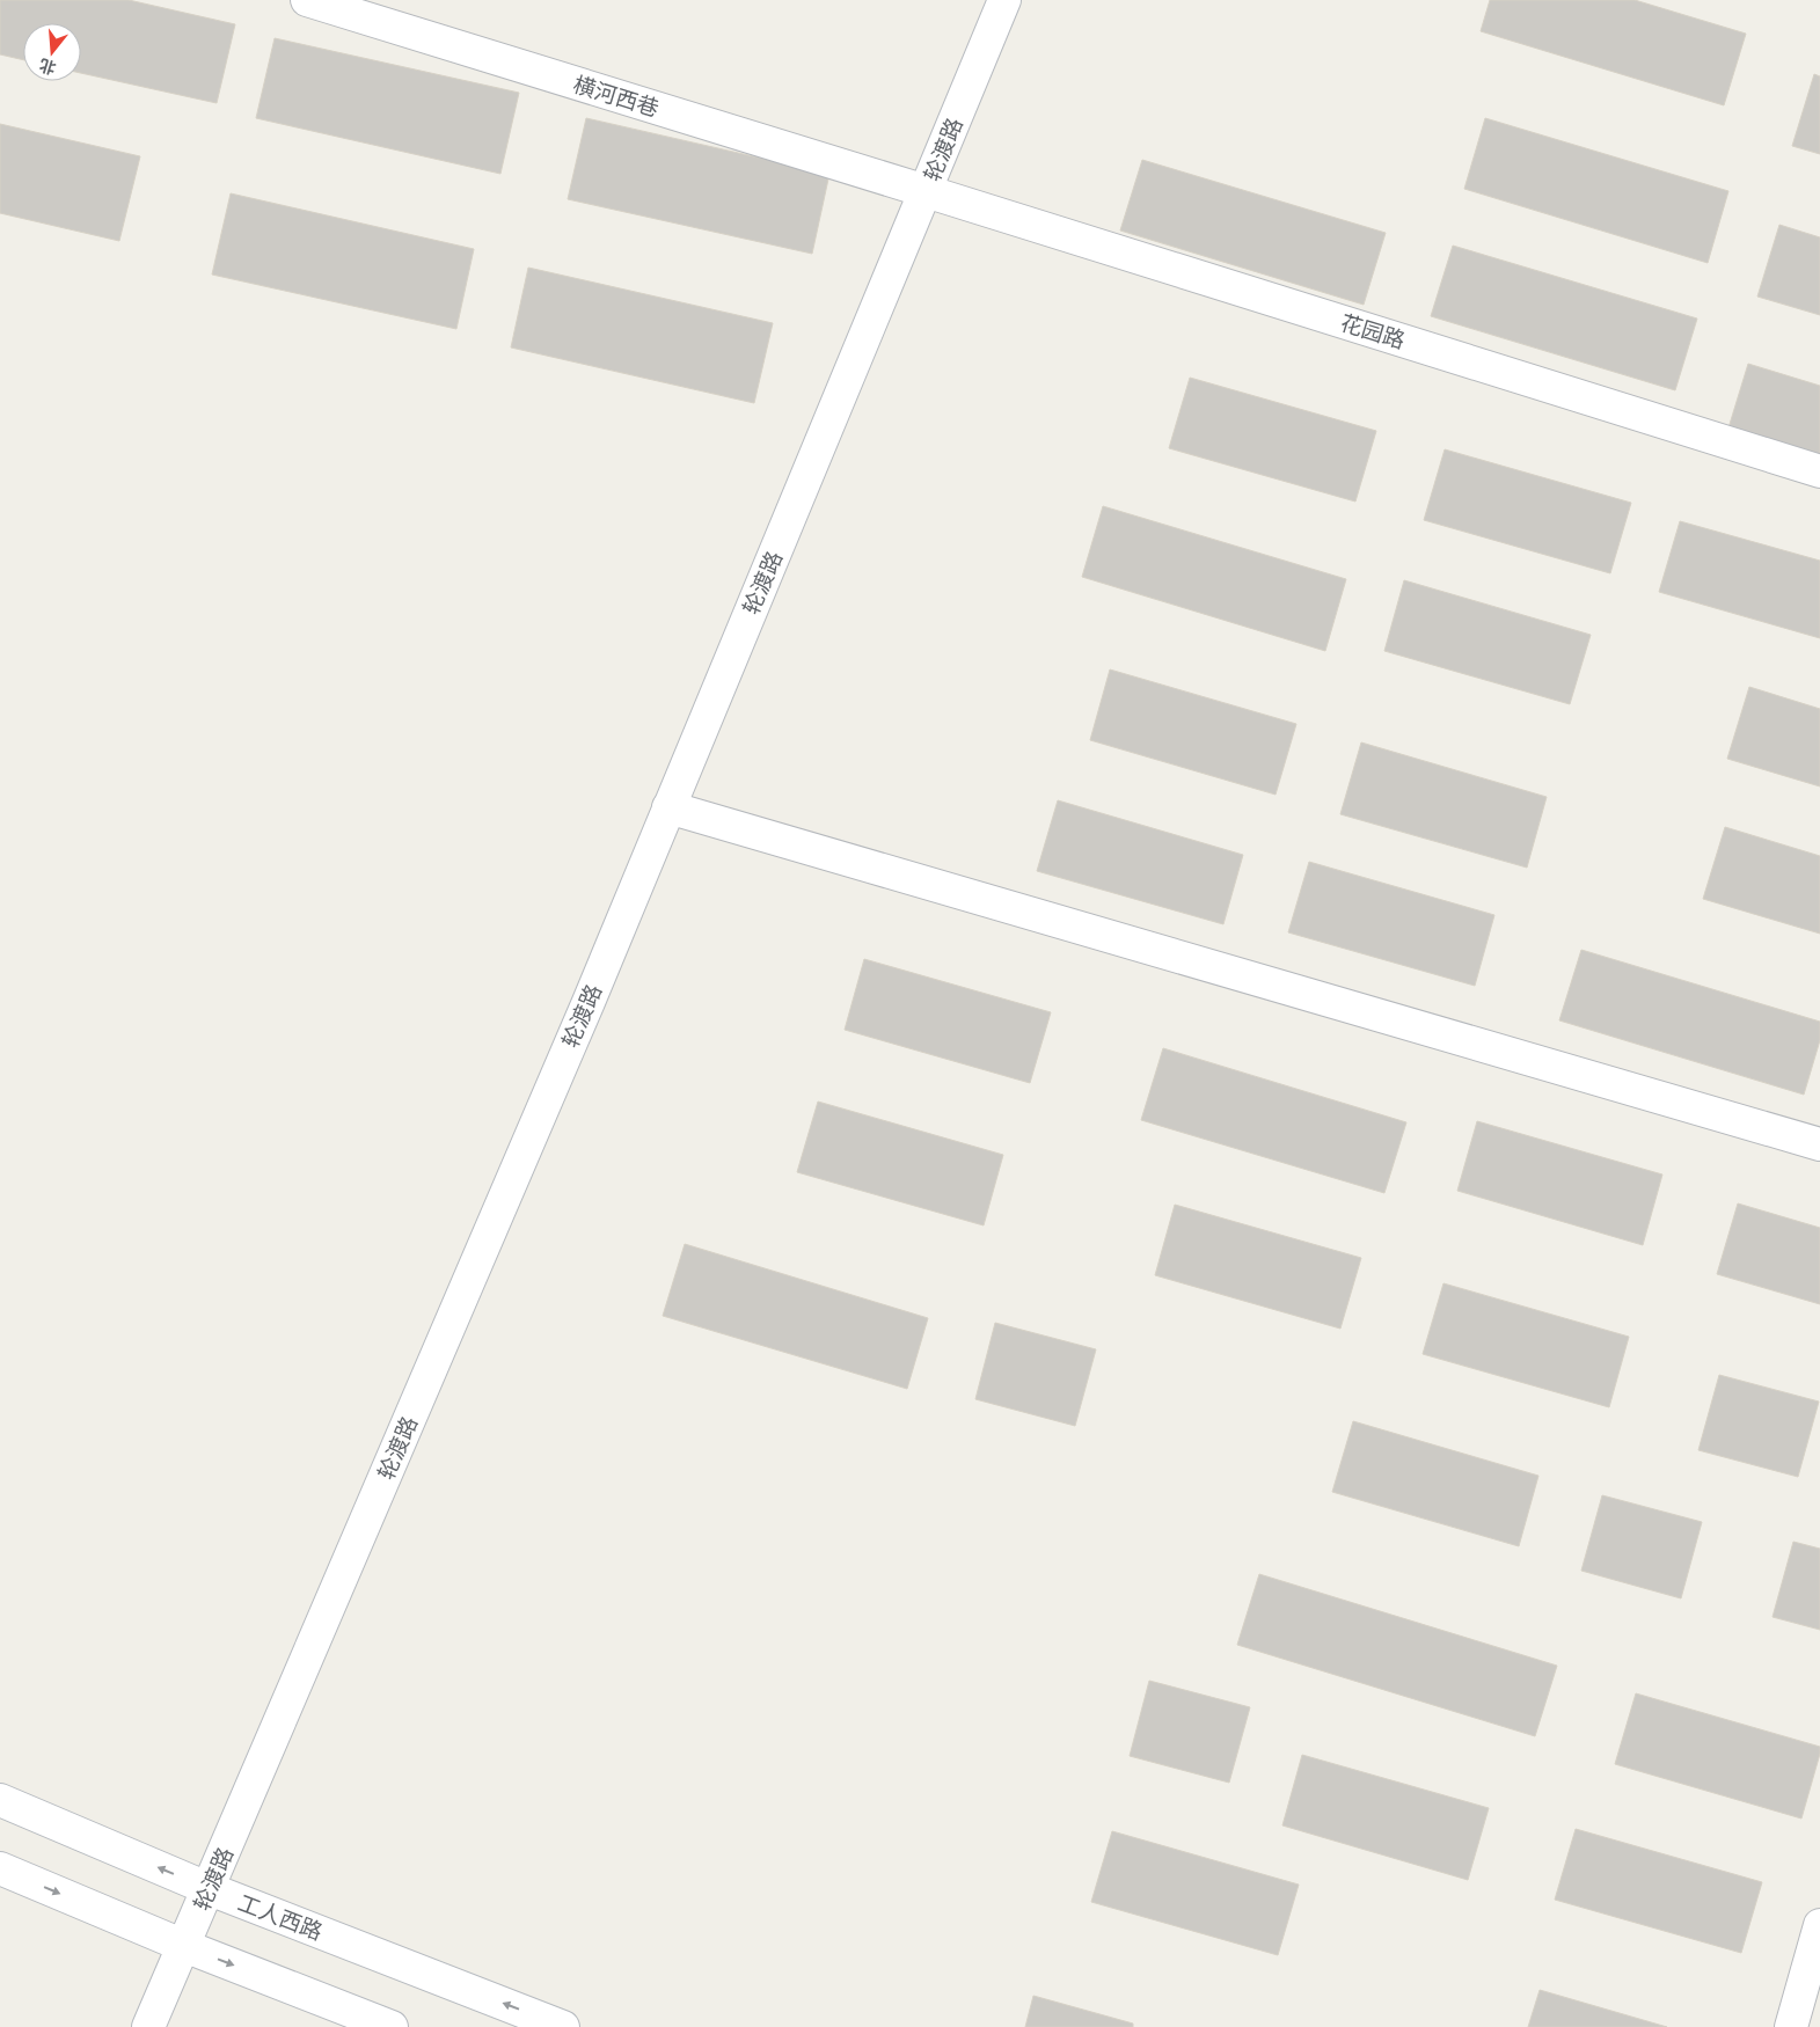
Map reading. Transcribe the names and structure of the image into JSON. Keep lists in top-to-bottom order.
{
  "streets": {
    "main road": [
      "横河西巷",
      "轮渡路",
      "花园路",
      "工人西路"
    ]
  },
  "crossings": [
    ["横河西巷", "轮渡路"],
    ["横河西巷", "花园路"],
    ["轮渡路", "花园路"],
    ["轮渡路", "工人西路"]
  ],
  "north": "bottom"
}
